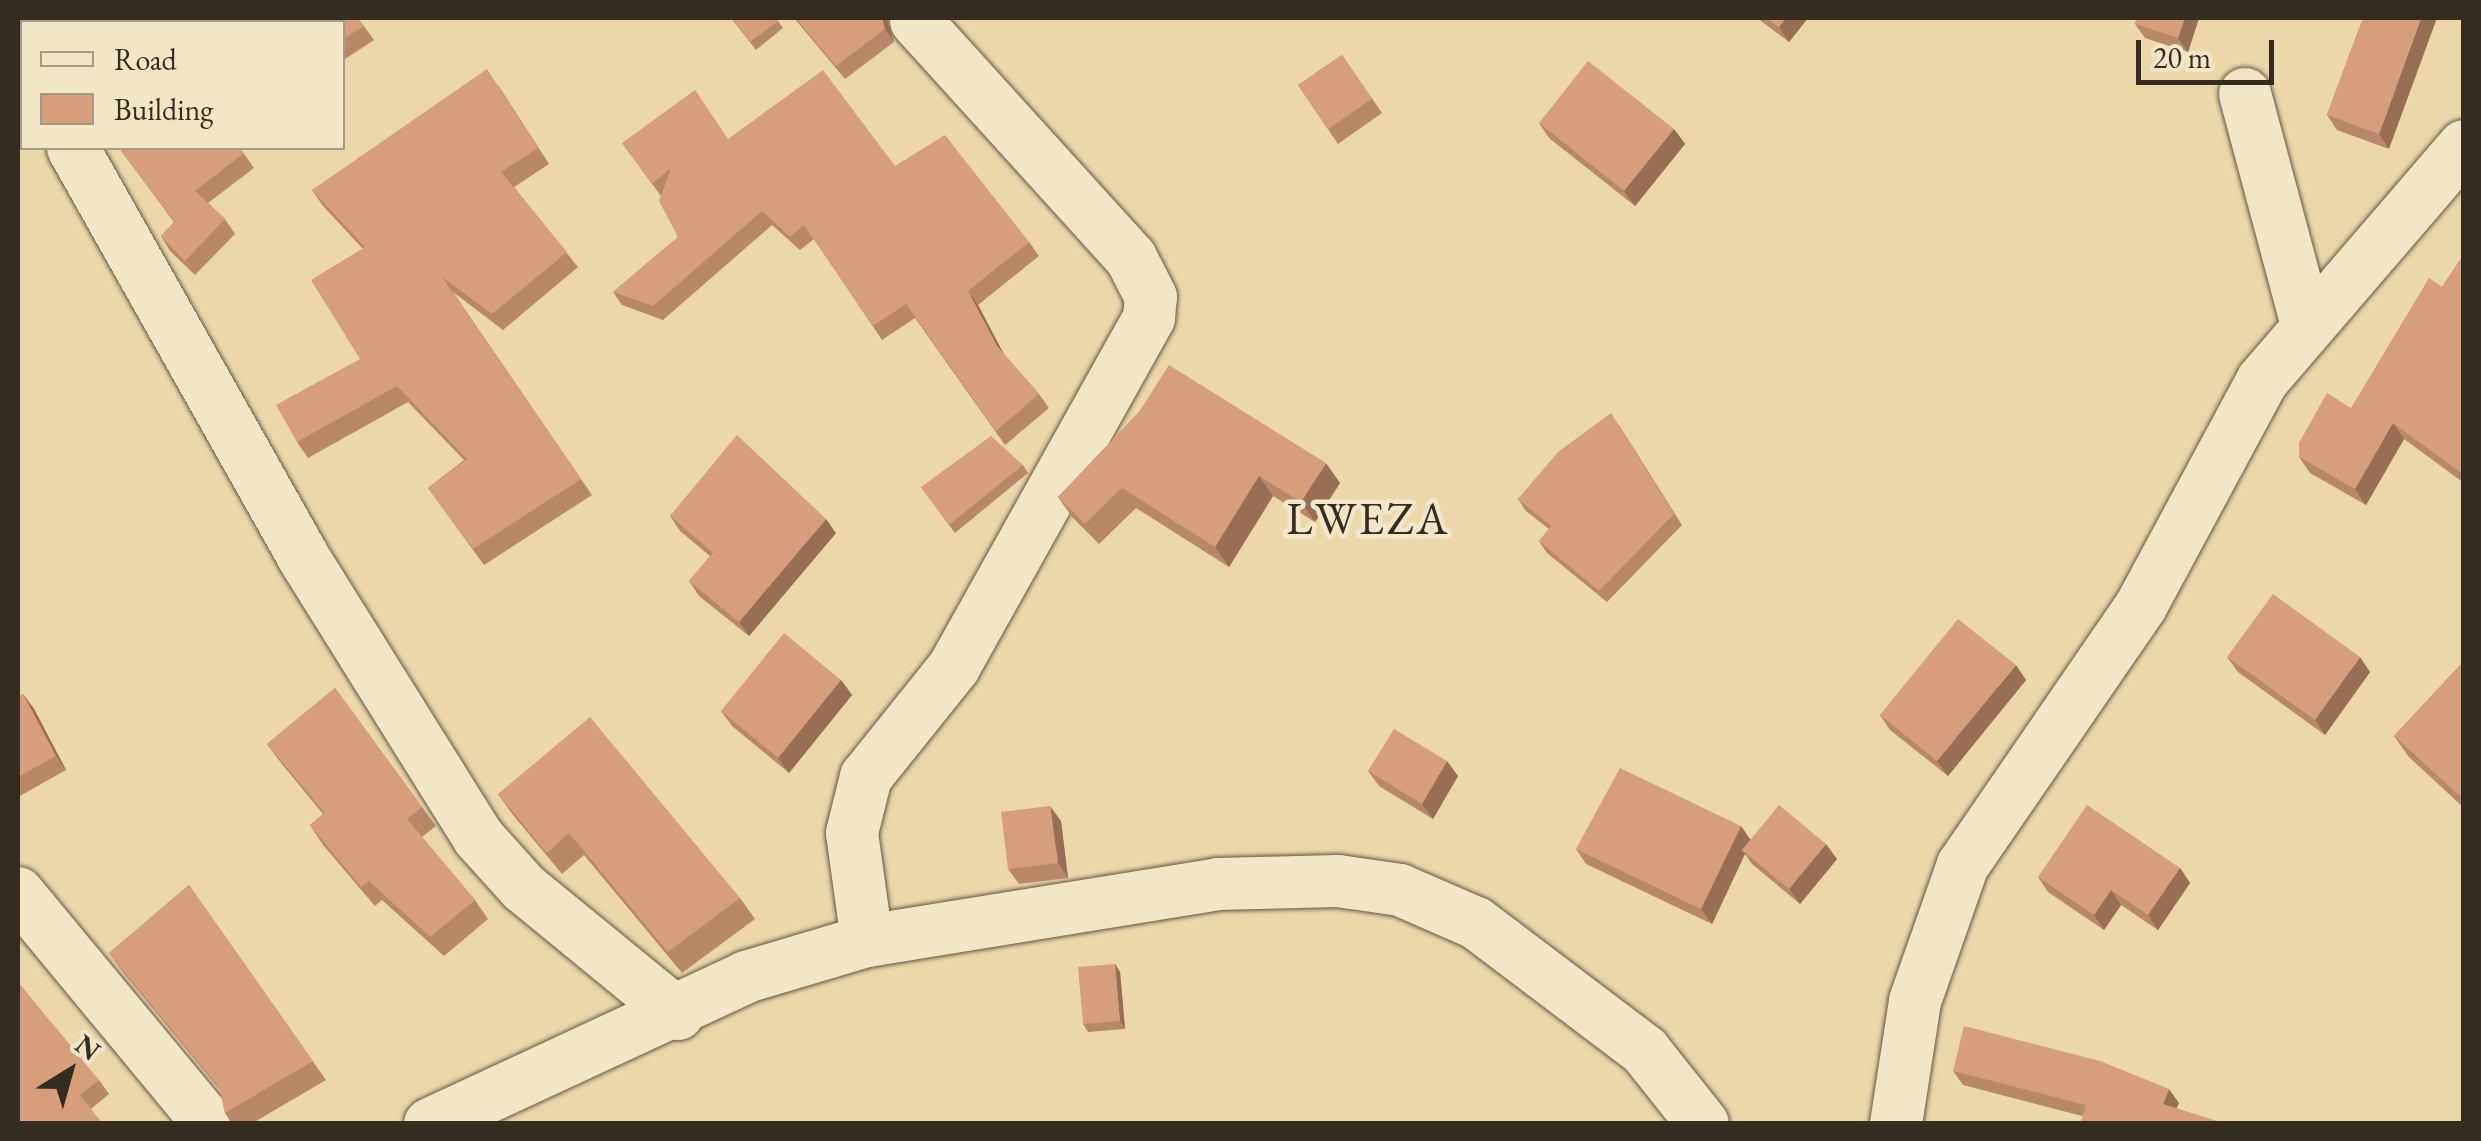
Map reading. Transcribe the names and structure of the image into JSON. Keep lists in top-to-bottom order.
{
  "districts": ["LWEZA"],
  "legend": ["Road", "Building"],
  "scale_bar": "20 m",
  "north": "top right"
}
